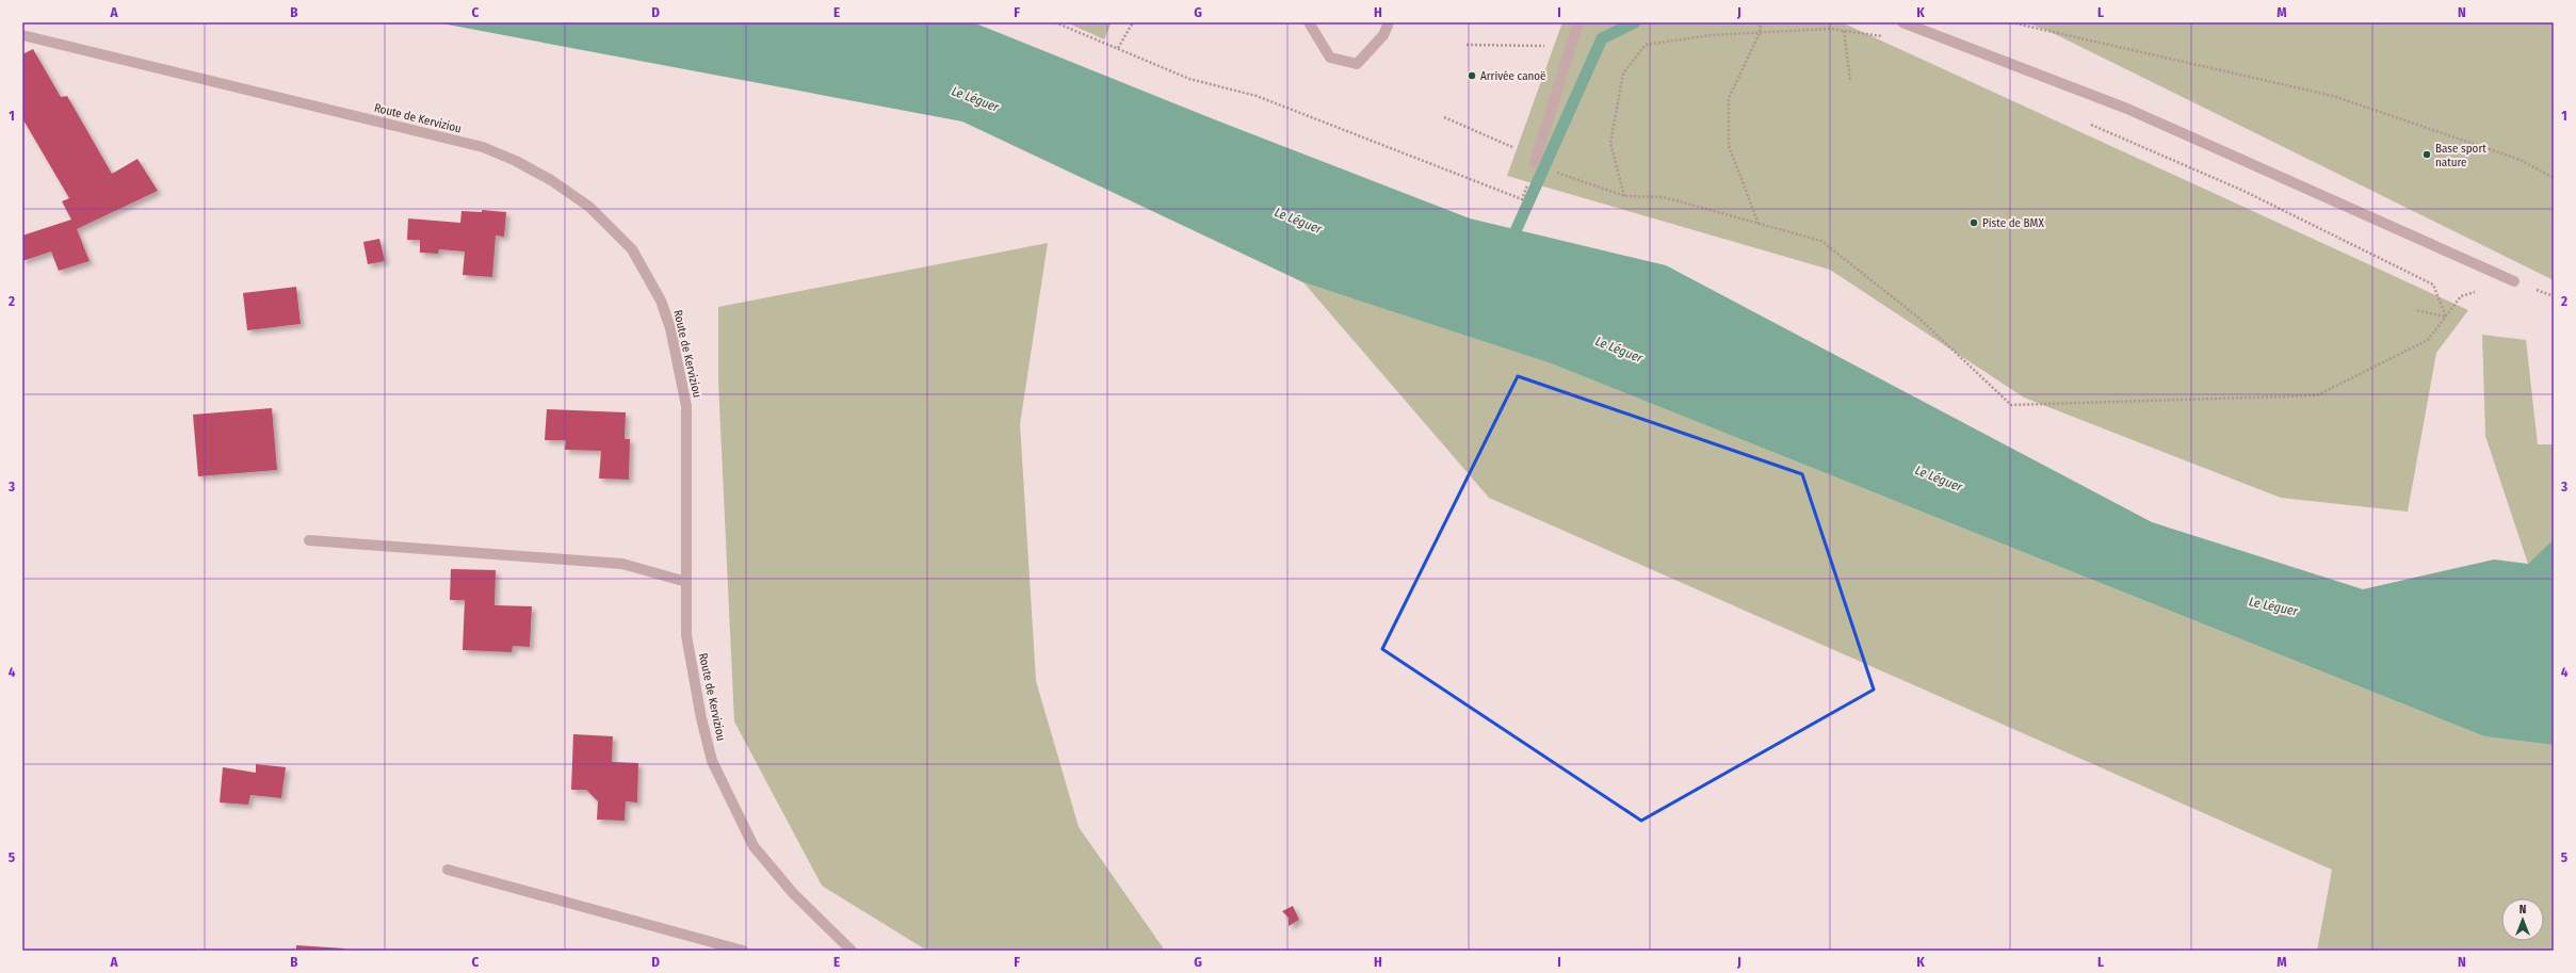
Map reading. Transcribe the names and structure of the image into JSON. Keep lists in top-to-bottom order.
{
  "streets": {
    "street": ["Route de Kerviziou"]
  },
  "water": ["Le Léguer"],
  "places": ["Arrivée canoë", "Base sport nature", "Piste de BMX"],
  "north": "top",
  "grid": {
    "columns": [
      "A",
      "B",
      "C",
      "D",
      "E",
      "F",
      "G",
      "H",
      "I",
      "J",
      "K",
      "L",
      "M",
      "N"
    ],
    "rows": [
      "1",
      "2",
      "3",
      "4",
      "5"
    ]
  }
}
